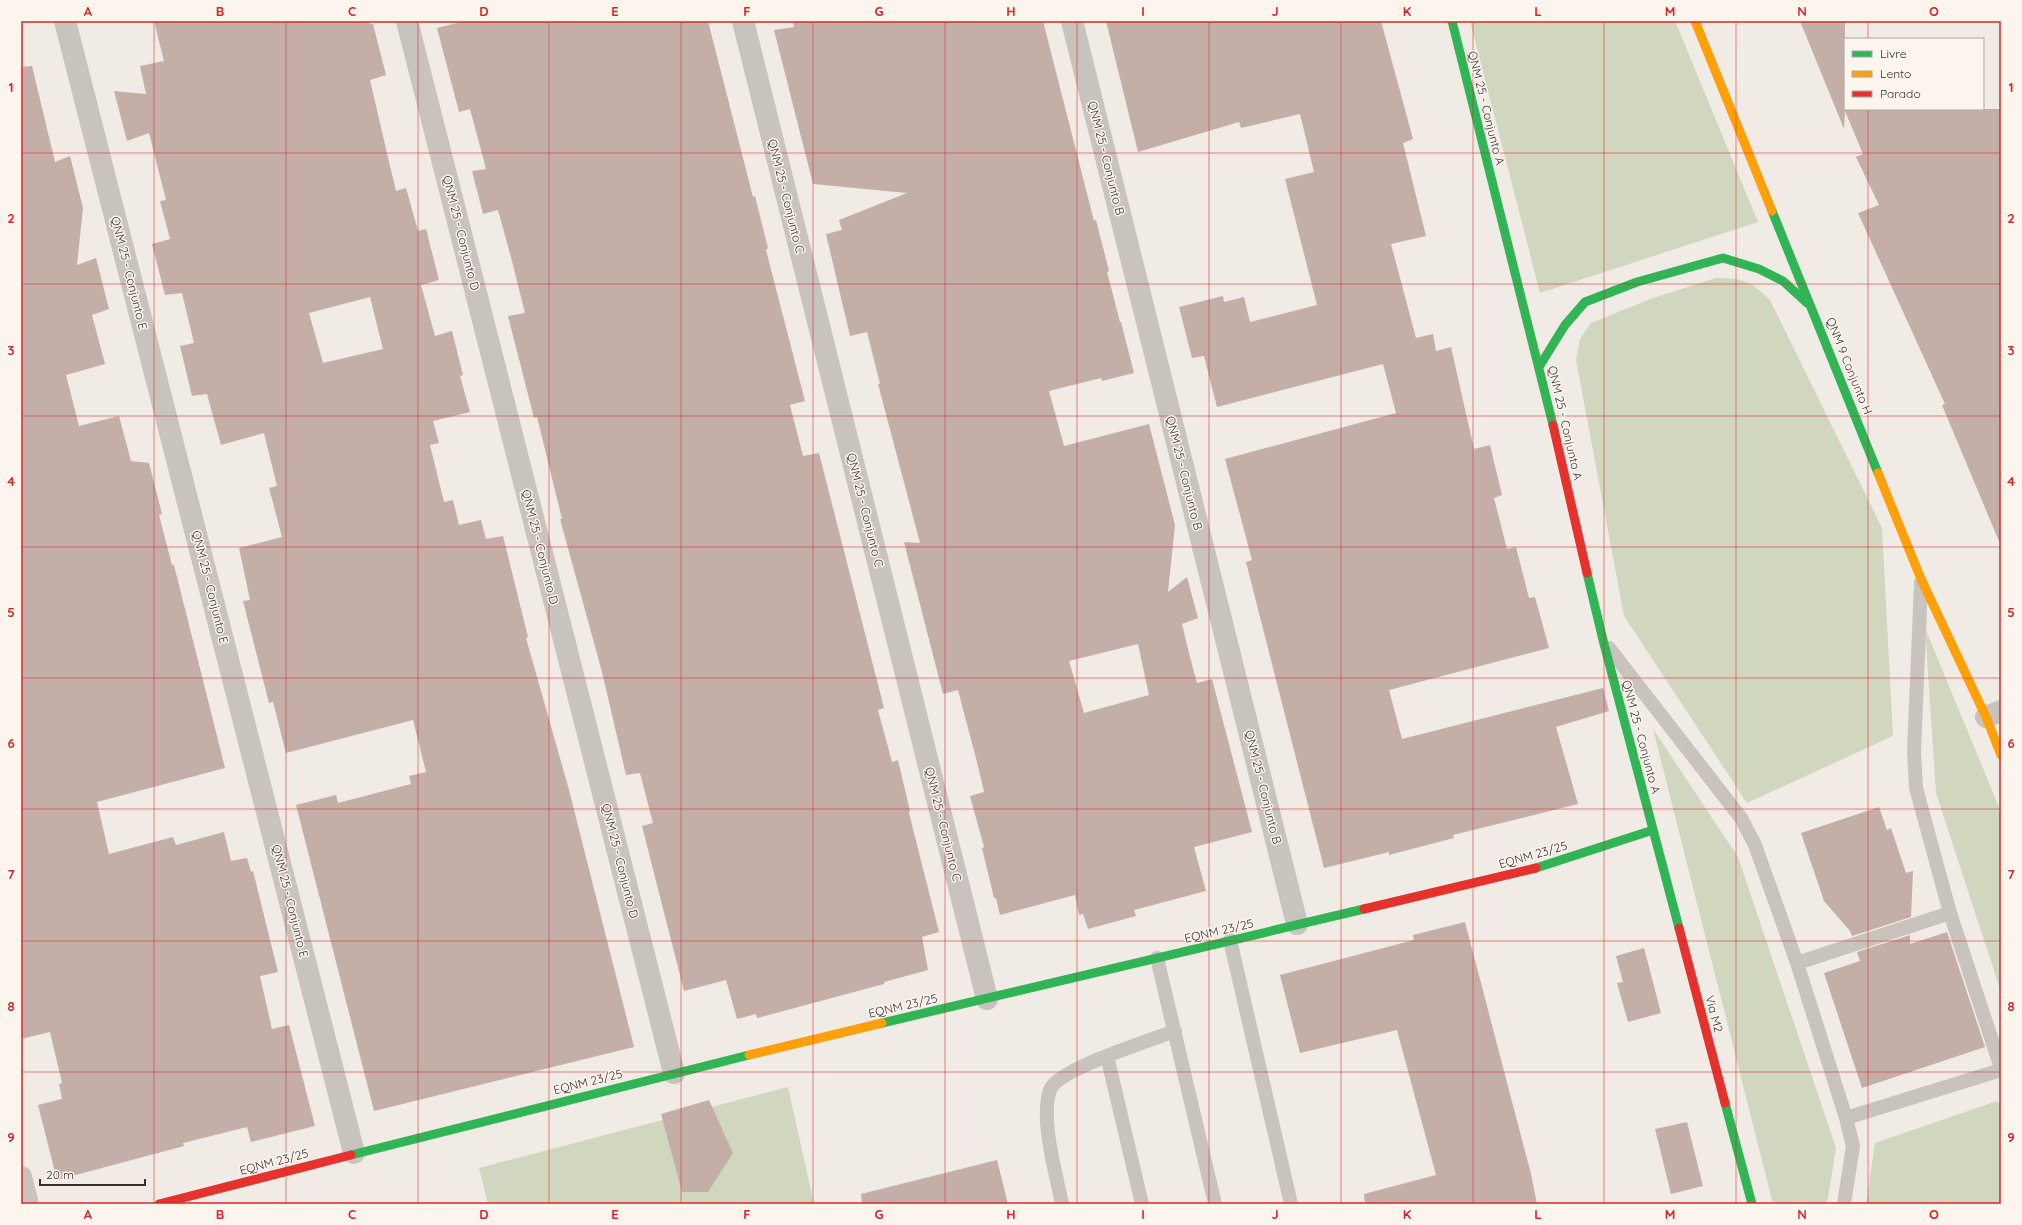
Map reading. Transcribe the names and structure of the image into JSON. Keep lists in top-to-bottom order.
{
  "streets": {
    "main road": [
      "QNM 25 - Conjunto A",
      "QNM 9 Conjunto H",
      "EQNM 23/25",
      "Via M2"
    ],
    "street": [
      "QNM 25 - Conjunto B",
      "QNM 25 - Conjunto C",
      "QNM 25 - Conjunto D",
      "QNM 25 - Conjunto E"
    ]
  },
  "crossings": [
    ["QNM 25 - Conjunto A", "EQNM 23/25"],
    ["QNM 25 - Conjunto A", "Via M2"],
    ["QNM 25 - Conjunto B", "EQNM 23/25"],
    ["QNM 25 - Conjunto C", "EQNM 23/25"],
    ["QNM 25 - Conjunto D", "EQNM 23/25"],
    ["QNM 25 - Conjunto E", "EQNM 23/25"],
    ["EQNM 23/25", "Via M2"]
  ],
  "legend": ["Livre", "Lento", "Parado"],
  "scale_bar": "20 m",
  "grid": {
    "columns": [
      "A",
      "B",
      "C",
      "D",
      "E",
      "F",
      "G",
      "H",
      "I",
      "J",
      "K",
      "L",
      "M",
      "N",
      "O"
    ],
    "rows": [
      "1",
      "2",
      "3",
      "4",
      "5",
      "6",
      "7",
      "8",
      "9"
    ]
  }
}
